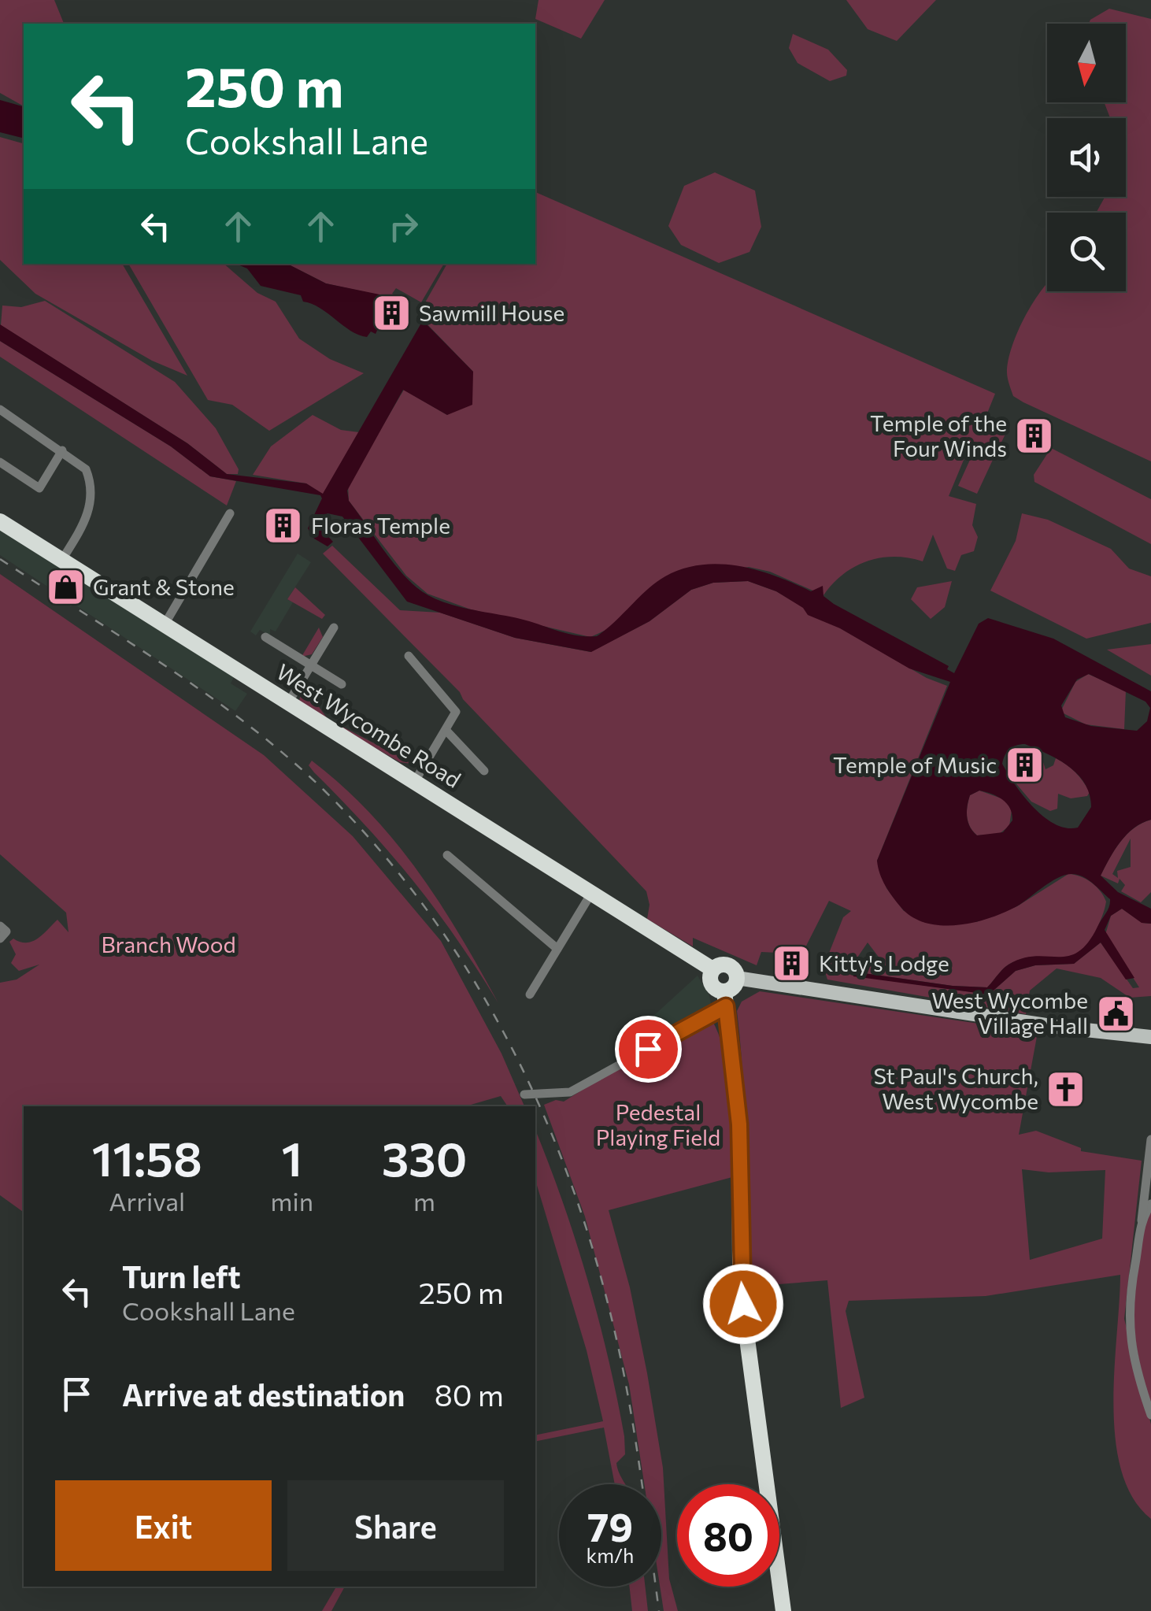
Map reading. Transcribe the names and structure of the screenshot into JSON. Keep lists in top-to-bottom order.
{
  "streets": {
    "highway": ["West Wycombe Road"]
  },
  "parks": ["Branch Wood", "Pedestal Playing Field"],
  "places": {
    "building": [
      "Sawmill House",
      "Temple of the Four Winds",
      "Floras Temple",
      "Temple of Music",
      "Kitty's Lodge"
    ],
    "shop": ["Grant & Stone"],
    "public building": ["West Wycombe Village Hall"],
    "church": ["St Paul's Church, West Wycombe"]
  },
  "north": "bottom",
  "page": {
    "turn": ["250 m", "Cookshall Lane"],
    "eta": [
      "11:58",
      "Arrival",
      "1",
      "min",
      "330",
      "m"
    ],
    "list": [
      {
        "name": "Turn left",
        "note": "Cookshall Lane",
        "value": "250 m"
      },
      {
        "name": "Arrive at destination",
        "value": "80 m"
      }
    ],
    "buttons": ["Exit", "Share"],
    "speed": "79 km/h",
    "limit": "80"
  }
}
